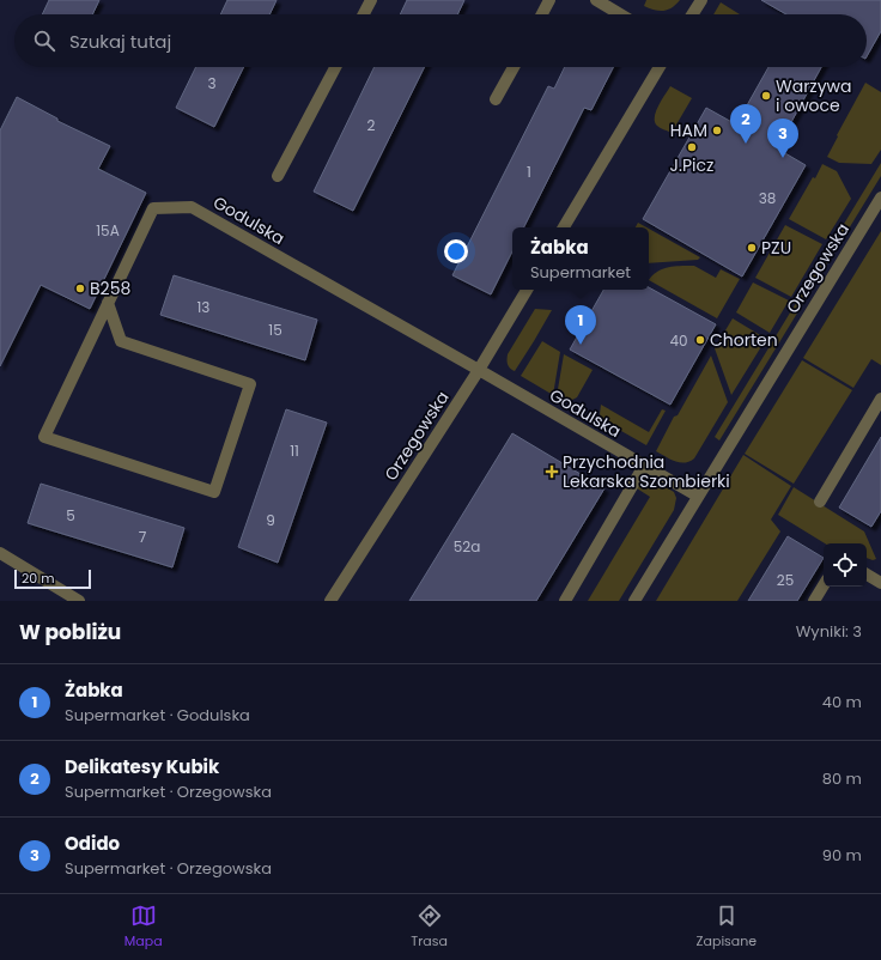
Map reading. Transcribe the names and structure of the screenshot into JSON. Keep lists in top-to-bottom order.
{
  "streets": {
    "street": ["Godulska", "Orzegowska"]
  },
  "crossings": [
    ["Godulska", "Orzegowska"]
  ],
  "places": {
    "other": [
      "Warzywa i owoce",
      "HAM",
      "J.Picz",
      "PZU",
      "B258",
      "Chorten"
    ],
    "health": ["Przychodnia Lekarska Szombierki"]
  },
  "house_numbers": [
    "3",
    "2",
    "1",
    "38",
    "15A",
    "13",
    "15",
    "40",
    "11",
    "5",
    "9",
    "7",
    "52a",
    "25"
  ],
  "scale_bar": "20 m",
  "page": {
    "search": "Szukaj tutaj",
    "pins": ["2", "3", "1"],
    "popup": ["Żabka", "Supermarket"],
    "scale": "20 m",
    "heading": ["W pobliżu", "Wyniki: 3"],
    "list": [
      {
        "mark": "1",
        "name": "Żabka",
        "note": "Supermarket · Godulska",
        "value": "40 m"
      },
      {
        "mark": "2",
        "name": "Delikatesy Kubik",
        "note": "Supermarket · Orzegowska",
        "value": "80 m"
      },
      {
        "mark": "3",
        "name": "Odido",
        "note": "Supermarket · Orzegowska",
        "value": "90 m"
      }
    ],
    "nav": ["Mapa", "Trasa", "Zapisane"]
  }
}
